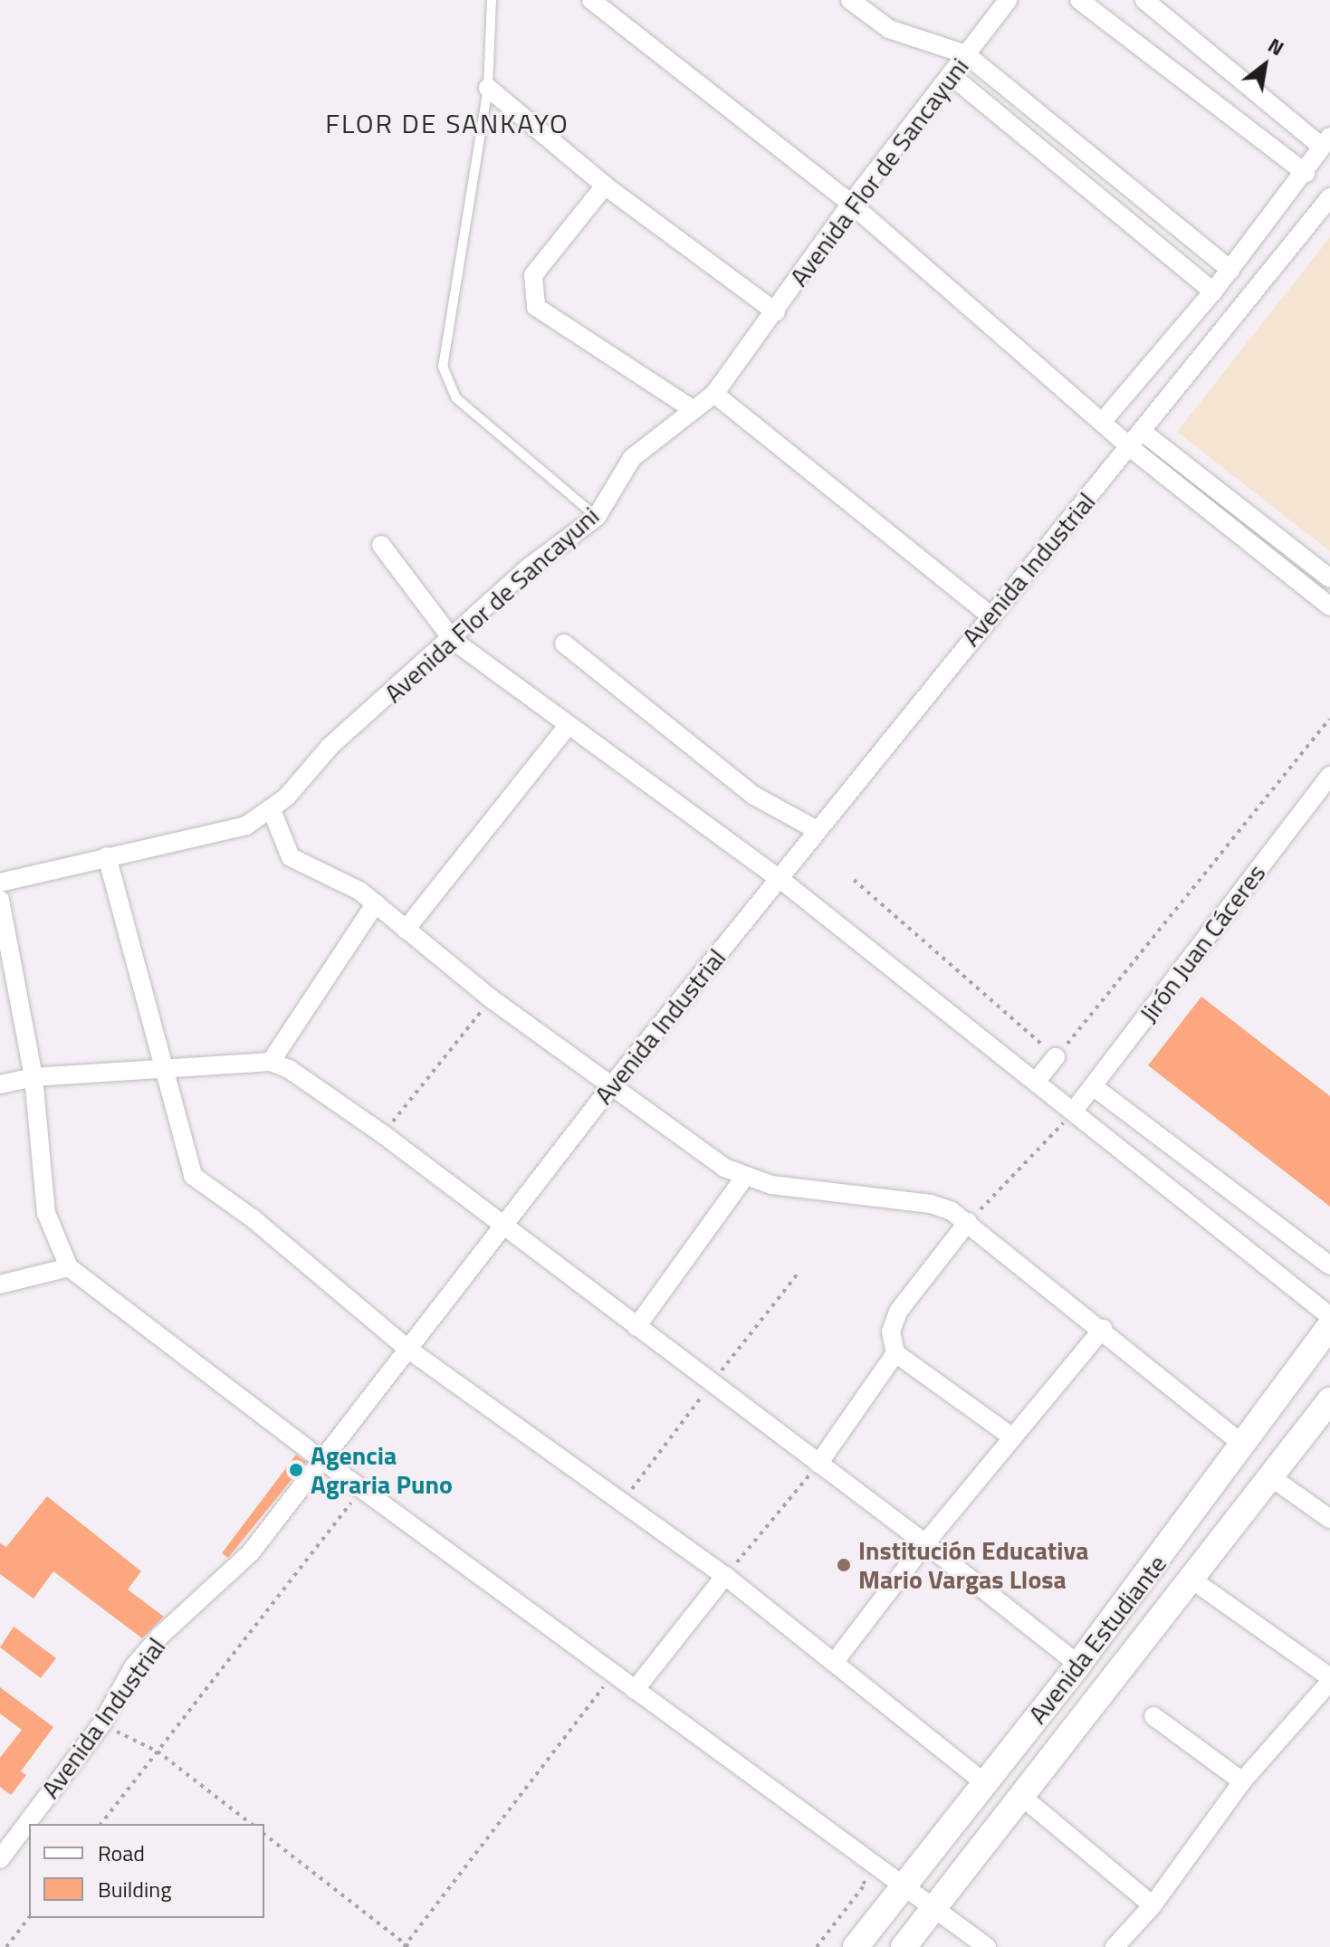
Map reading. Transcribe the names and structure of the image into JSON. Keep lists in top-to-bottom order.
{
  "streets": {
    "street": [
      "Avenida Flor de Sancayuni",
      "Avenida Industrial",
      "Jirón Juan Cáceres",
      "Avenida Estudiante"
    ]
  },
  "districts": ["FLOR DE SANKAYO"],
  "places": ["Agencia Agraria Puno", "Institución Educativa Mario Vargas Llosa"],
  "legend": ["Road", "Building"],
  "north": "top right"
}
